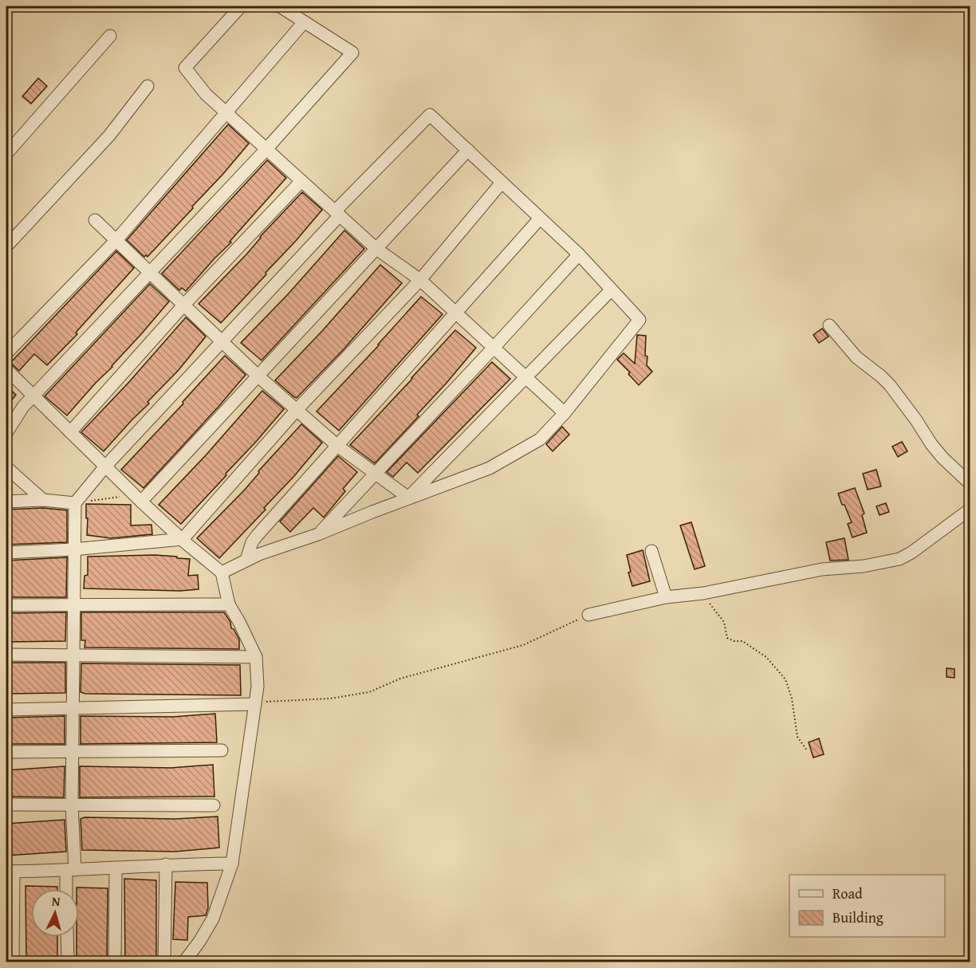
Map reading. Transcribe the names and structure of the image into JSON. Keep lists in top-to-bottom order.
{
  "legend": ["Road", "Building"],
  "north": "top"
}
